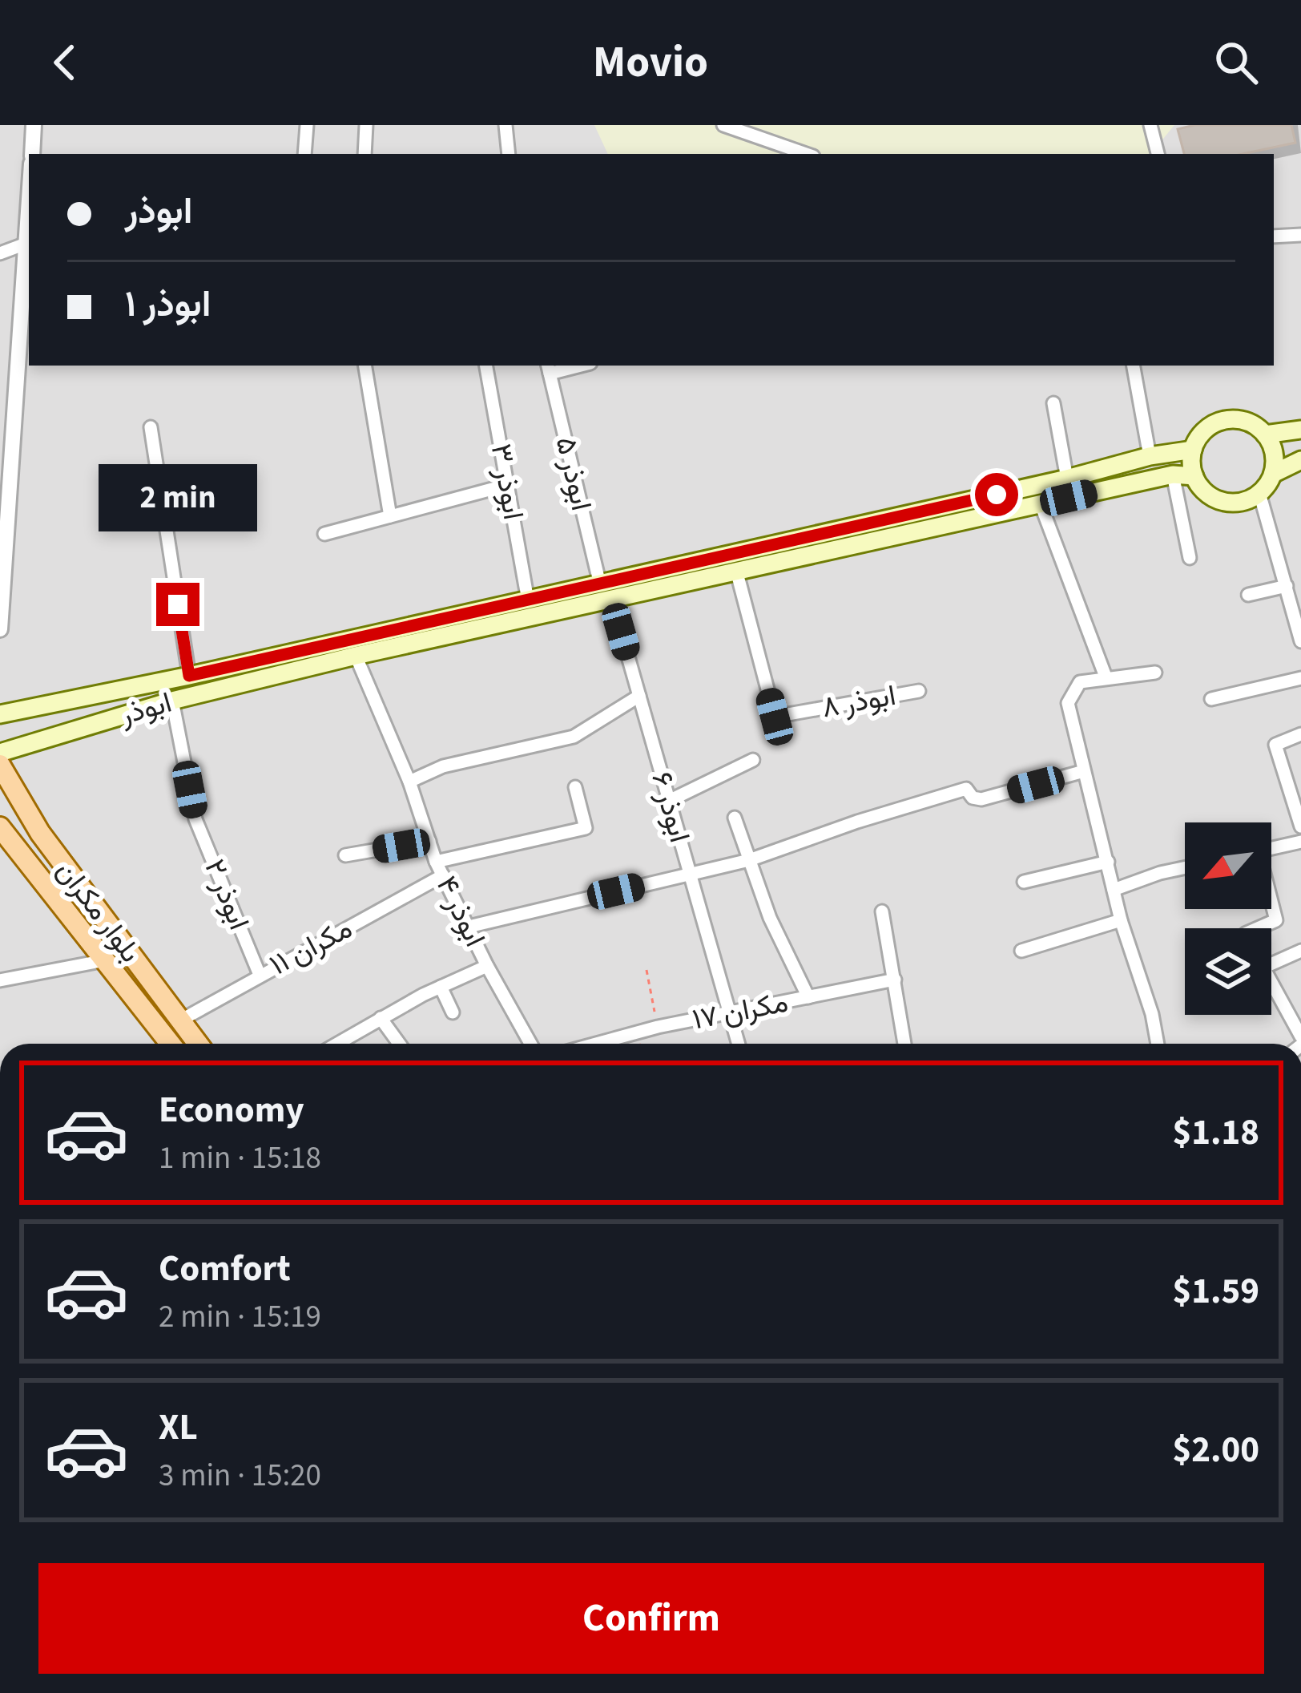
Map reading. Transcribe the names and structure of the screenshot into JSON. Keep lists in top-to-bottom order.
{
  "streets": {
    "main road": ["ابوذر", "بلوار مکران"],
    "street": [
      "ابوذر ۵",
      "ابوذر ۳",
      "ابوذر ۸",
      "ابوذر ۶",
      "ابوذر ۲",
      "ابوذر ۴",
      "مکران ۱۱",
      "مکران ۱۷"
    ]
  },
  "crossings": [
    ["ابوذر ۵", "ابوذر"],
    ["ابوذر ۳", "ابوذر"],
    ["ابوذر ۸", "ابوذر"],
    ["ابوذر", "ابوذر ۶"],
    ["ابوذر", "ابوذر ۲"],
    ["ابوذر", "ابوذر ۴"],
    ["ابوذر ۶", "مکران ۱۷"],
    ["ابوذر ۲", "مکران ۱۱"],
    ["بلوار مکران", "مکران ۱۱"],
    ["ابوذر ۴", "مکران ۱۱"]
  ],
  "north": "bottom left",
  "page": {
    "header": "Movio",
    "banner": ["ابوذر", "ابوذر ۱"],
    "bubble": "2 min",
    "list": [
      {
        "name": "Economy",
        "note": "1 min · 15:18",
        "value": "$1.18"
      },
      {
        "name": "Comfort",
        "note": "2 min · 15:19",
        "value": "$1.59"
      },
      {
        "name": "XL",
        "note": "3 min · 15:20",
        "value": "$2.00"
      }
    ],
    "buttons": "Confirm"
  }
}
